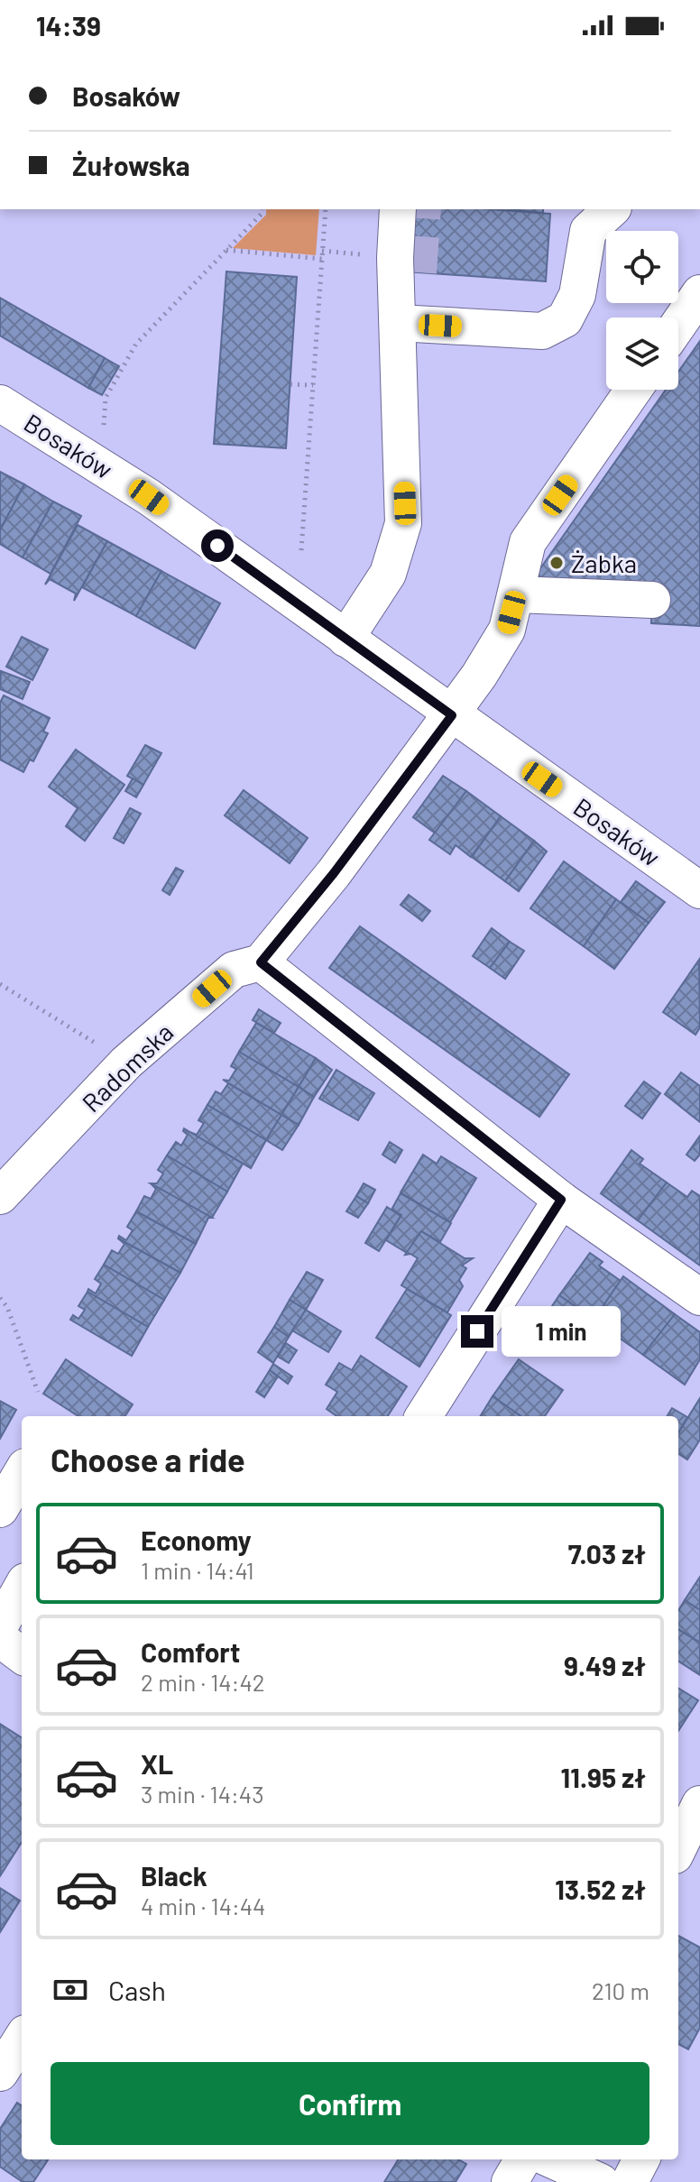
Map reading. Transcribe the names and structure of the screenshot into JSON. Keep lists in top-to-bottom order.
{
  "streets": {
    "street": ["Bosaków", "Radomska"]
  },
  "places": ["Żabka"],
  "page": {
    "status": "14:39",
    "banner": ["Bosaków", "Żułowska"],
    "bubble": "1 min",
    "heading": "Choose a ride",
    "list": [
      {
        "name": "Economy",
        "note": "1 min · 14:41",
        "value": "7.03 zł"
      },
      {
        "name": "Comfort",
        "note": "2 min · 14:42",
        "value": "9.49 zł"
      },
      {
        "name": "XL",
        "note": "3 min · 14:43",
        "value": "11.95 zł"
      },
      {
        "name": "Black",
        "note": "4 min · 14:44",
        "value": "13.52 zł"
      }
    ],
    "pay": ["Cash", "210 m"],
    "buttons": "Confirm"
  }
}
